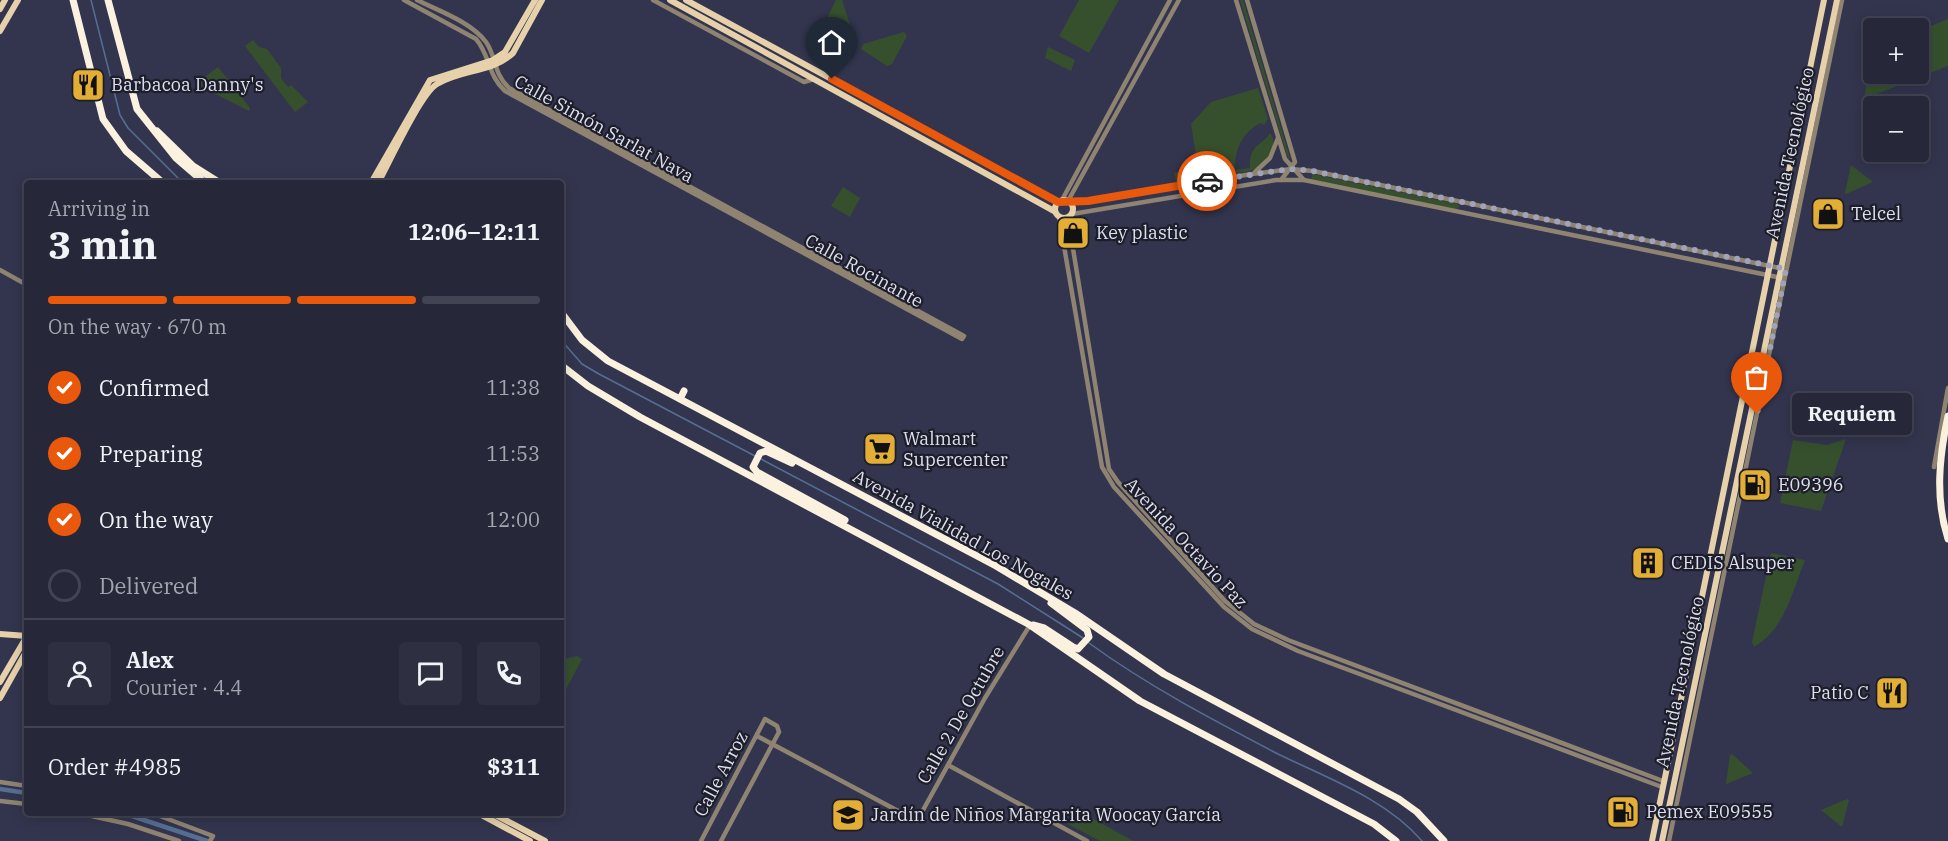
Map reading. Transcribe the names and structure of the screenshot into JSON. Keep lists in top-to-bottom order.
{
  "streets": {
    "highway": ["Avenida Vialidad Los Nogales"],
    "main road": ["Avenida Tecnológico"],
    "street": [
      "Calle Simón Sarlat Nava",
      "Calle Rocinante",
      "Avenida Octavio Paz",
      "Calle 2 De Octubre",
      "Calle Arroz"
    ]
  },
  "crossings": [
    ["Calle Simón Sarlat Nava", "Calle Rocinante"],
    ["Avenida Tecnológico", "Avenida Octavio Paz"],
    ["Calle 2 De Octubre", "Calle Arroz"]
  ],
  "places": {
    "restaurant": ["Barbacoa Danny's", "Patio C"],
    "shop": ["Telcel", "Key plastic"],
    "other": ["Requiem"],
    "supermarket": ["Walmart Supercenter"],
    "fuel station": ["E09396", "Pemex E09555"],
    "building": ["CEDIS Alsuper"],
    "school or university": ["Jardín de Niños Margarita Woocay García"]
  },
  "page": {
    "map_buttons": ["+", "−"],
    "heading": ["3 min", "Arriving in", "12:06–12:11"],
    "panel": [
      "Alex",
      "Courier · 4.4",
      "Order #4985",
      "$311"
    ],
    "bar": "On the way · 670 m",
    "list": [
      ["Confirmed", "11:38"],
      ["Preparing", "11:53"],
      ["On the way", "12:00"],
      "Delivered"
    ],
    "bubble": "Requiem"
  }
}
